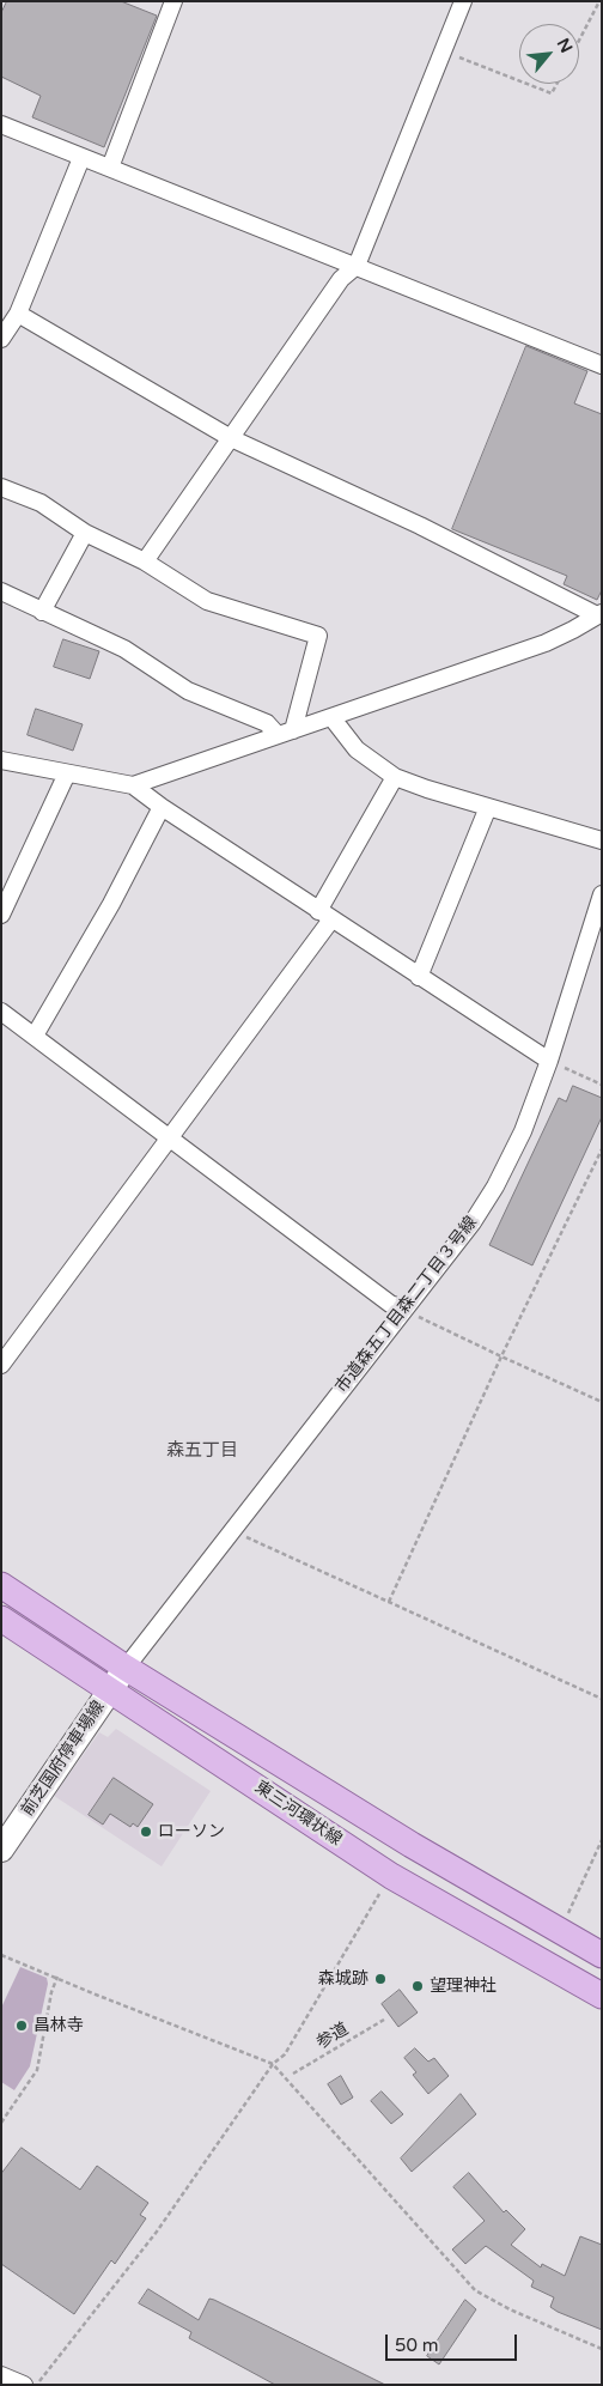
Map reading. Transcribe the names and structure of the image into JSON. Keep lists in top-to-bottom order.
{
  "streets": {
    "main road": ["前芝国府停車場線", "東三河環状線"],
    "street": ["市道森五丁目森二丁目３号線"],
    "path": ["参道"]
  },
  "crossings": [
    ["市道森五丁目森二丁目３号線", "前芝国府停車場線"],
    ["市道森五丁目森二丁目３号線", "東三河環状線"],
    ["前芝国府停車場線", "東三河環状線"]
  ],
  "districts": ["森五丁目"],
  "places": [
    "ローソン",
    "森城跡",
    "望理神社",
    "昌林寺"
  ],
  "scale_bar": "50 m",
  "north": "top right"
}
